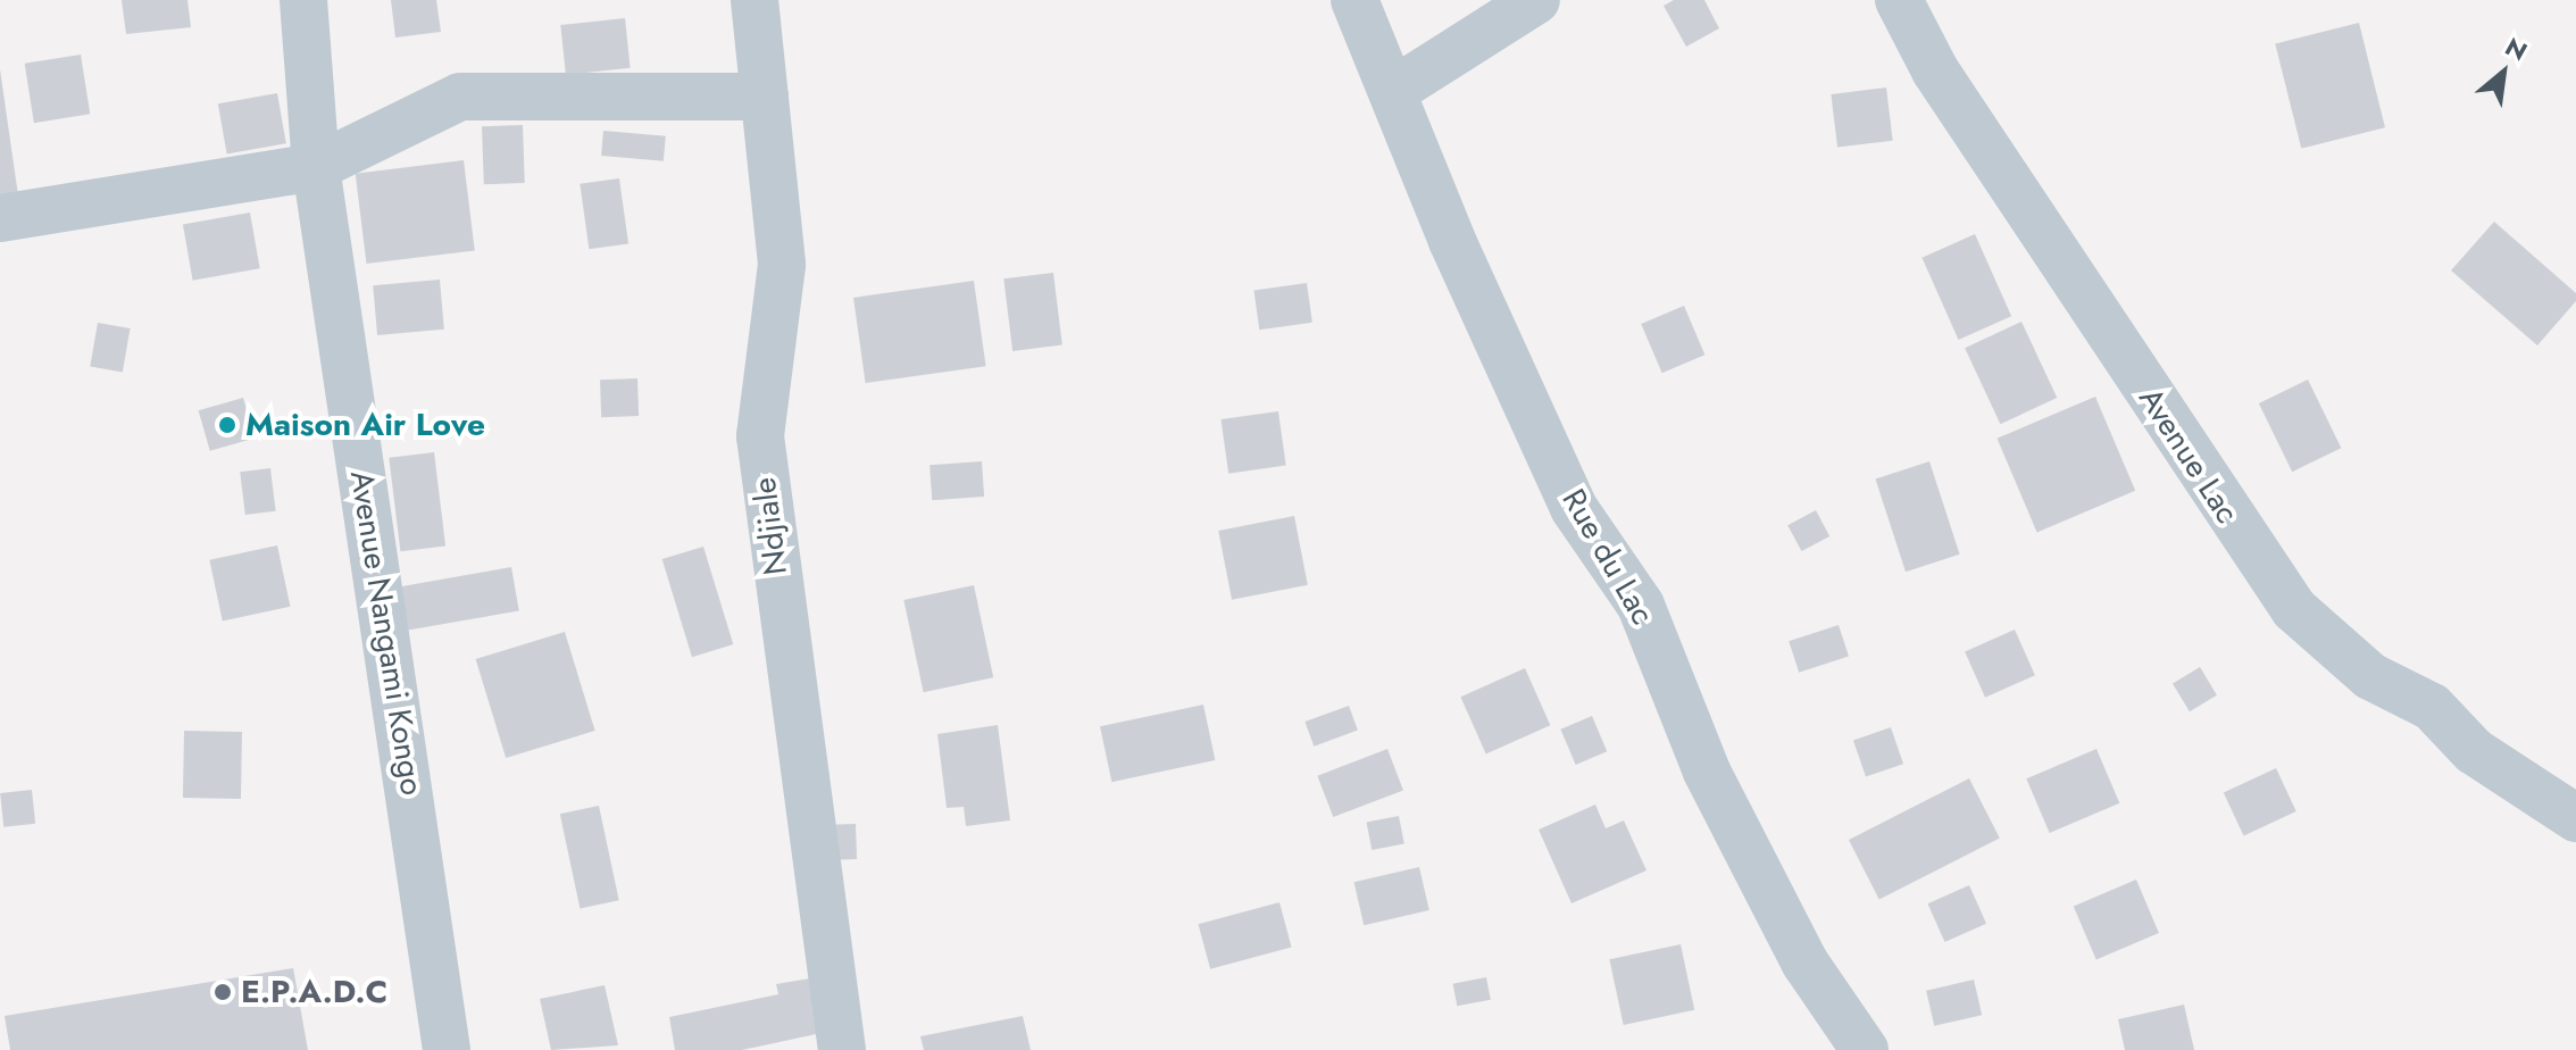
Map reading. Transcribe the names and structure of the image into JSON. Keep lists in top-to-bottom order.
{
  "streets": {
    "street": [
      "Avenue Lac",
      "Ndjiale",
      "Rue du Lac",
      "Avenue Nangami Kongo"
    ]
  },
  "places": ["Maison Air Love", "E.P.A.D.C"],
  "north": "top right"
}
